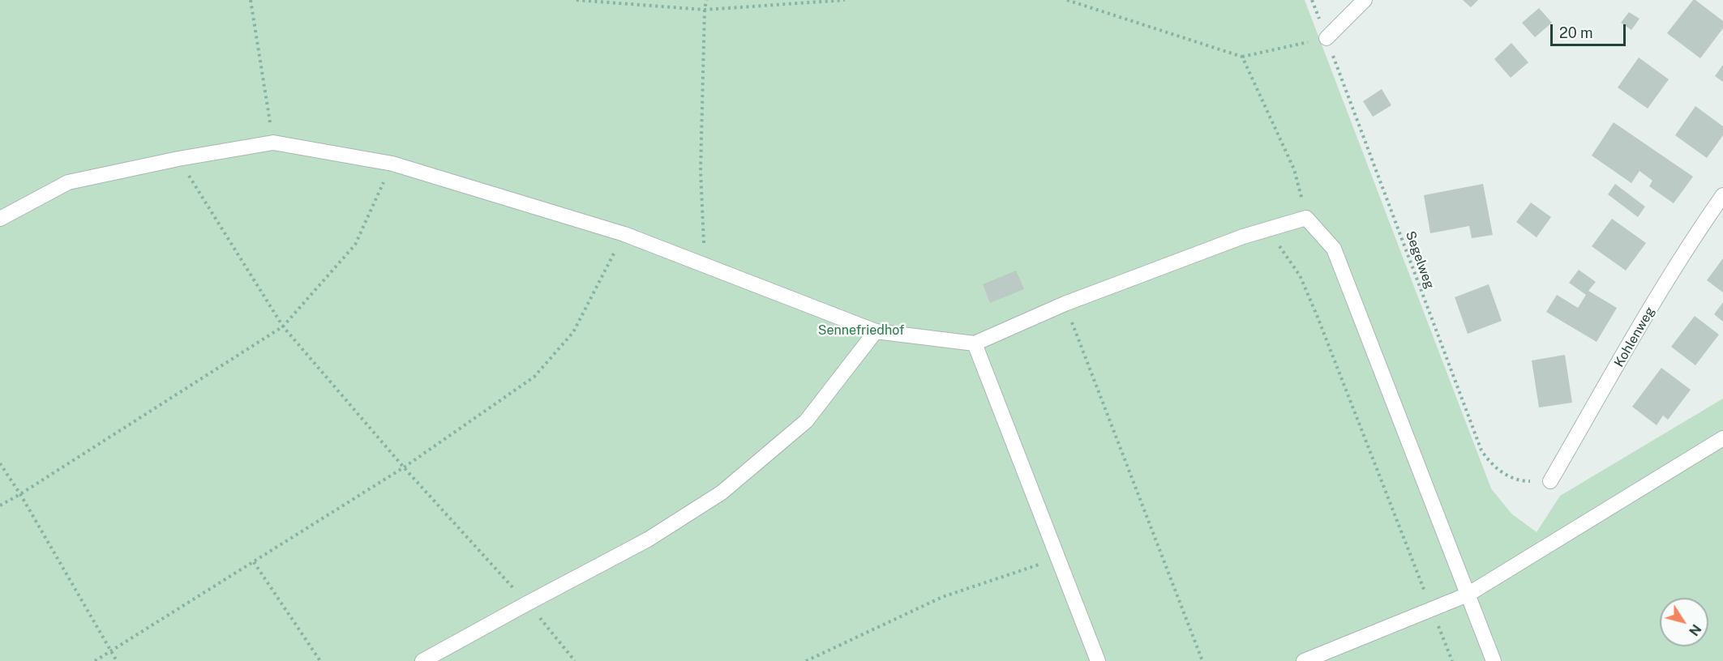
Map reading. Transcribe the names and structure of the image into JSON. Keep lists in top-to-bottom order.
{
  "streets": {
    "street": ["Kohlenweg"],
    "path": ["Segelweg"]
  },
  "crossings": [
    ["Segelweg", "Kohlenweg"]
  ],
  "parks": ["Sennefriedhof"],
  "scale_bar": "20 m",
  "north": "bottom right"
}
